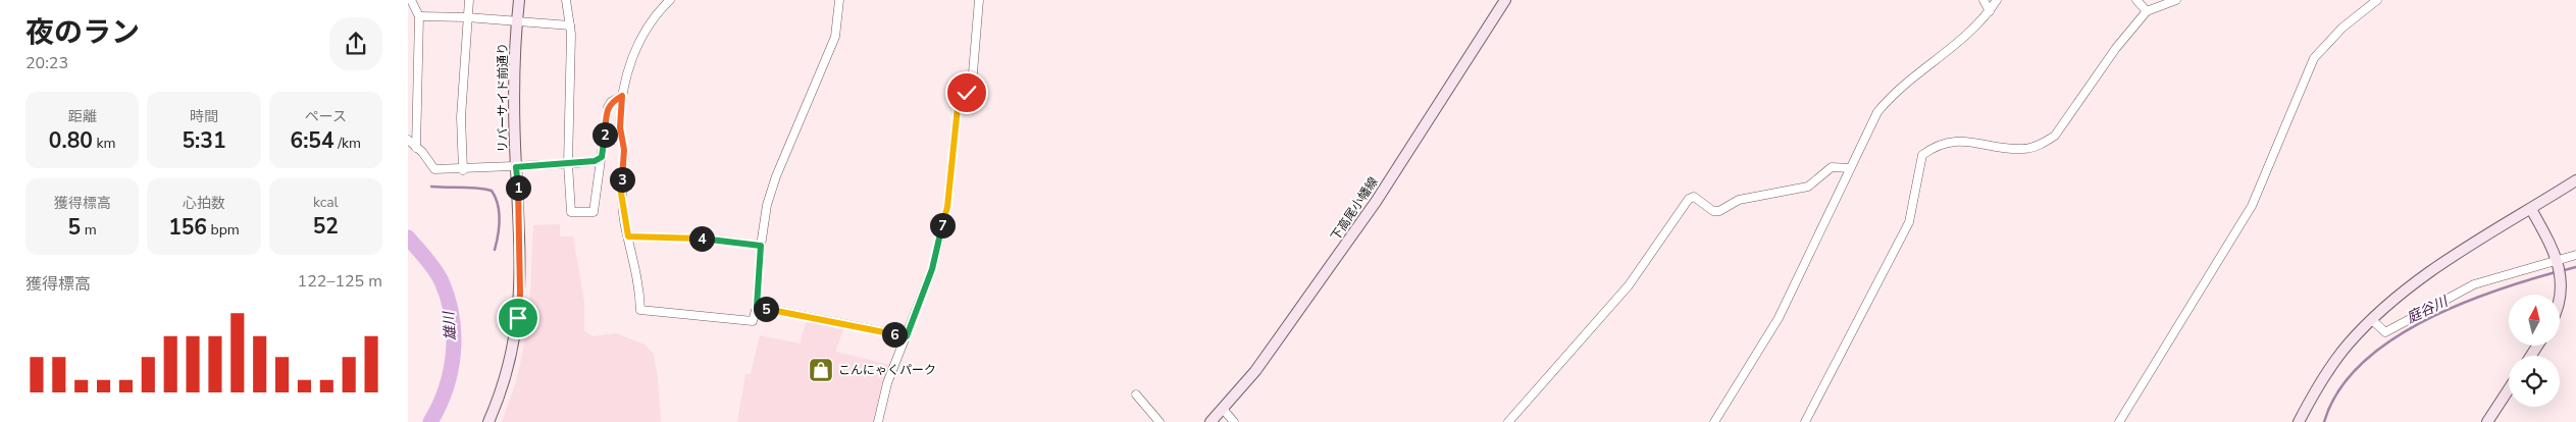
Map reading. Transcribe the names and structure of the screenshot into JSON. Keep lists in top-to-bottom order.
{
  "streets": {
    "street": ["リバーサイド前通り", "下高尾小幡線"]
  },
  "water": ["庭谷川", "雄川"],
  "places": {
    "shop": ["こんにゃくパーク"]
  },
  "north": "top",
  "page": {
    "heading": ["夜のラン", "20:23"],
    "stats": [
      ["距離", "0.80 km"],
      ["時間", "5:31"],
      ["ペース", "6:54 /km"],
      ["獲得標高", "5 m"],
      ["心拍数", "156 bpm"],
      ["kcal", "52"]
    ],
    "pins": [
      "2",
      "3",
      "1",
      "7",
      "4",
      "5",
      "6"
    ],
    "chart": ["獲得標高", "122–125 m"]
  }
}
